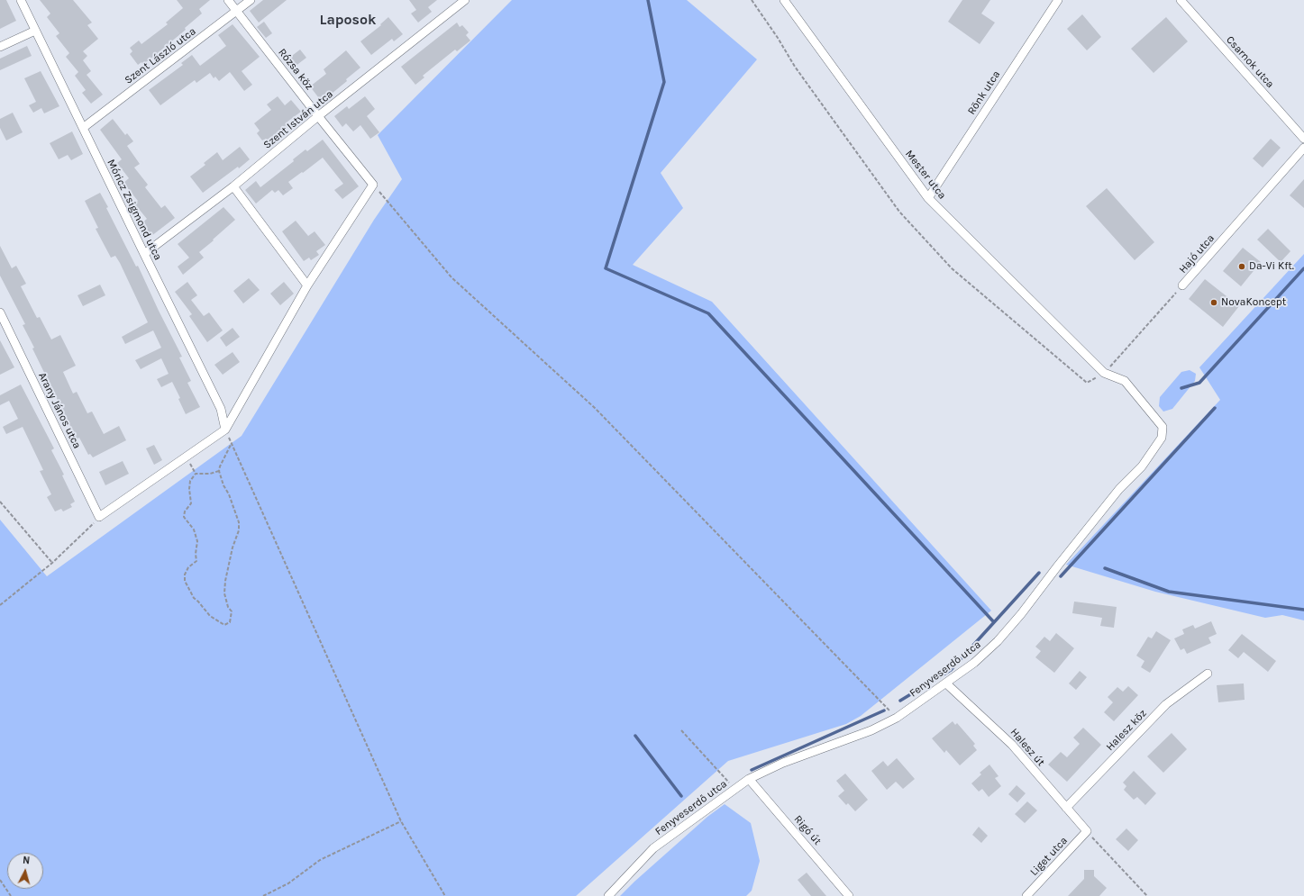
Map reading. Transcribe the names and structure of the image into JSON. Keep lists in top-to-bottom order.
{
  "streets": {
    "street": [
      "Szent László utca",
      "Csarnok utca",
      "Rózsa köz",
      "Rönk utca",
      "Szent István utca",
      "Mester utca",
      "Móricz Zsigmond utca",
      "Hajó utca",
      "Arany János utca",
      "Fenyveserdő utca",
      "Halesz köz",
      "Halesz út",
      "Rigó út",
      "Liget utca"
    ]
  },
  "crossings": [
    ["Szent László utca", "Rózsa köz"],
    ["Szent László utca", "Móricz Zsigmond utca"],
    ["Rózsa köz", "Szent István utca"],
    ["Rönk utca", "Mester utca"],
    ["Szent István utca", "Móricz Zsigmond utca"],
    ["Mester utca", "Hajó utca"],
    ["Mester utca", "Fenyveserdő utca"],
    ["Hajó utca", "Fenyveserdő utca"],
    ["Fenyveserdő utca", "Halesz út"],
    ["Fenyveserdő utca", "Rigó út"],
    ["Halesz köz", "Halesz út"],
    ["Halesz út", "Liget utca"]
  ],
  "districts": ["Laposok"],
  "places": ["Da-Vi Kft.", "NovaKoncept"],
  "north": "top"
}
